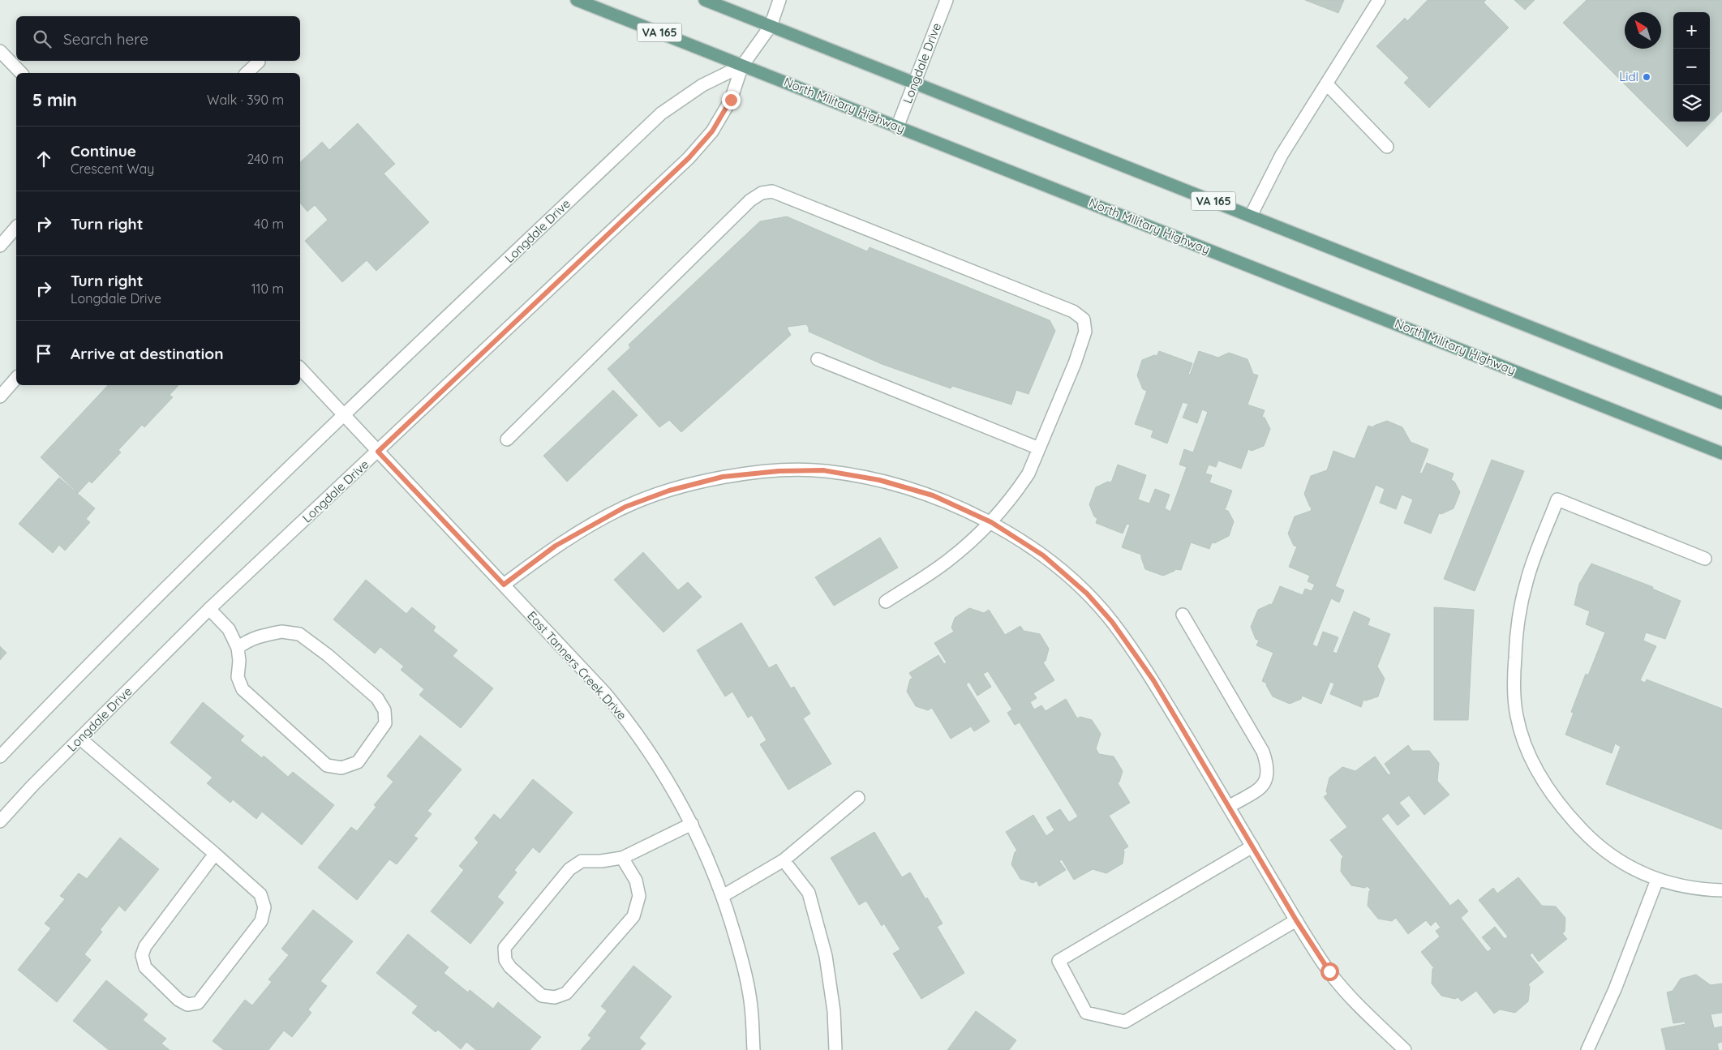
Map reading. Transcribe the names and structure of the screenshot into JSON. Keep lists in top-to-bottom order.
{
  "streets": {
    "main road": ["VA 165", "North Military Highway"],
    "street": ["Longdale Drive", "East Tanners Creek Drive"]
  },
  "crossings": [
    ["VA 165", "Longdale Drive"],
    ["Longdale Drive", "North Military Highway"],
    ["Longdale Drive", "East Tanners Creek Drive"]
  ],
  "places": ["Lidl"],
  "north": "top left",
  "page": {
    "map_buttons": ["+", "−"],
    "search": "Search here",
    "heading": ["5 min", "Walk · 390 m"],
    "list": [
      ["Continue", "Crescent Way", "240 m"],
      ["Turn right", "40 m"],
      ["Turn right", "Longdale Drive", "110 m"],
      "Arrive at destination"
    ]
  }
}
